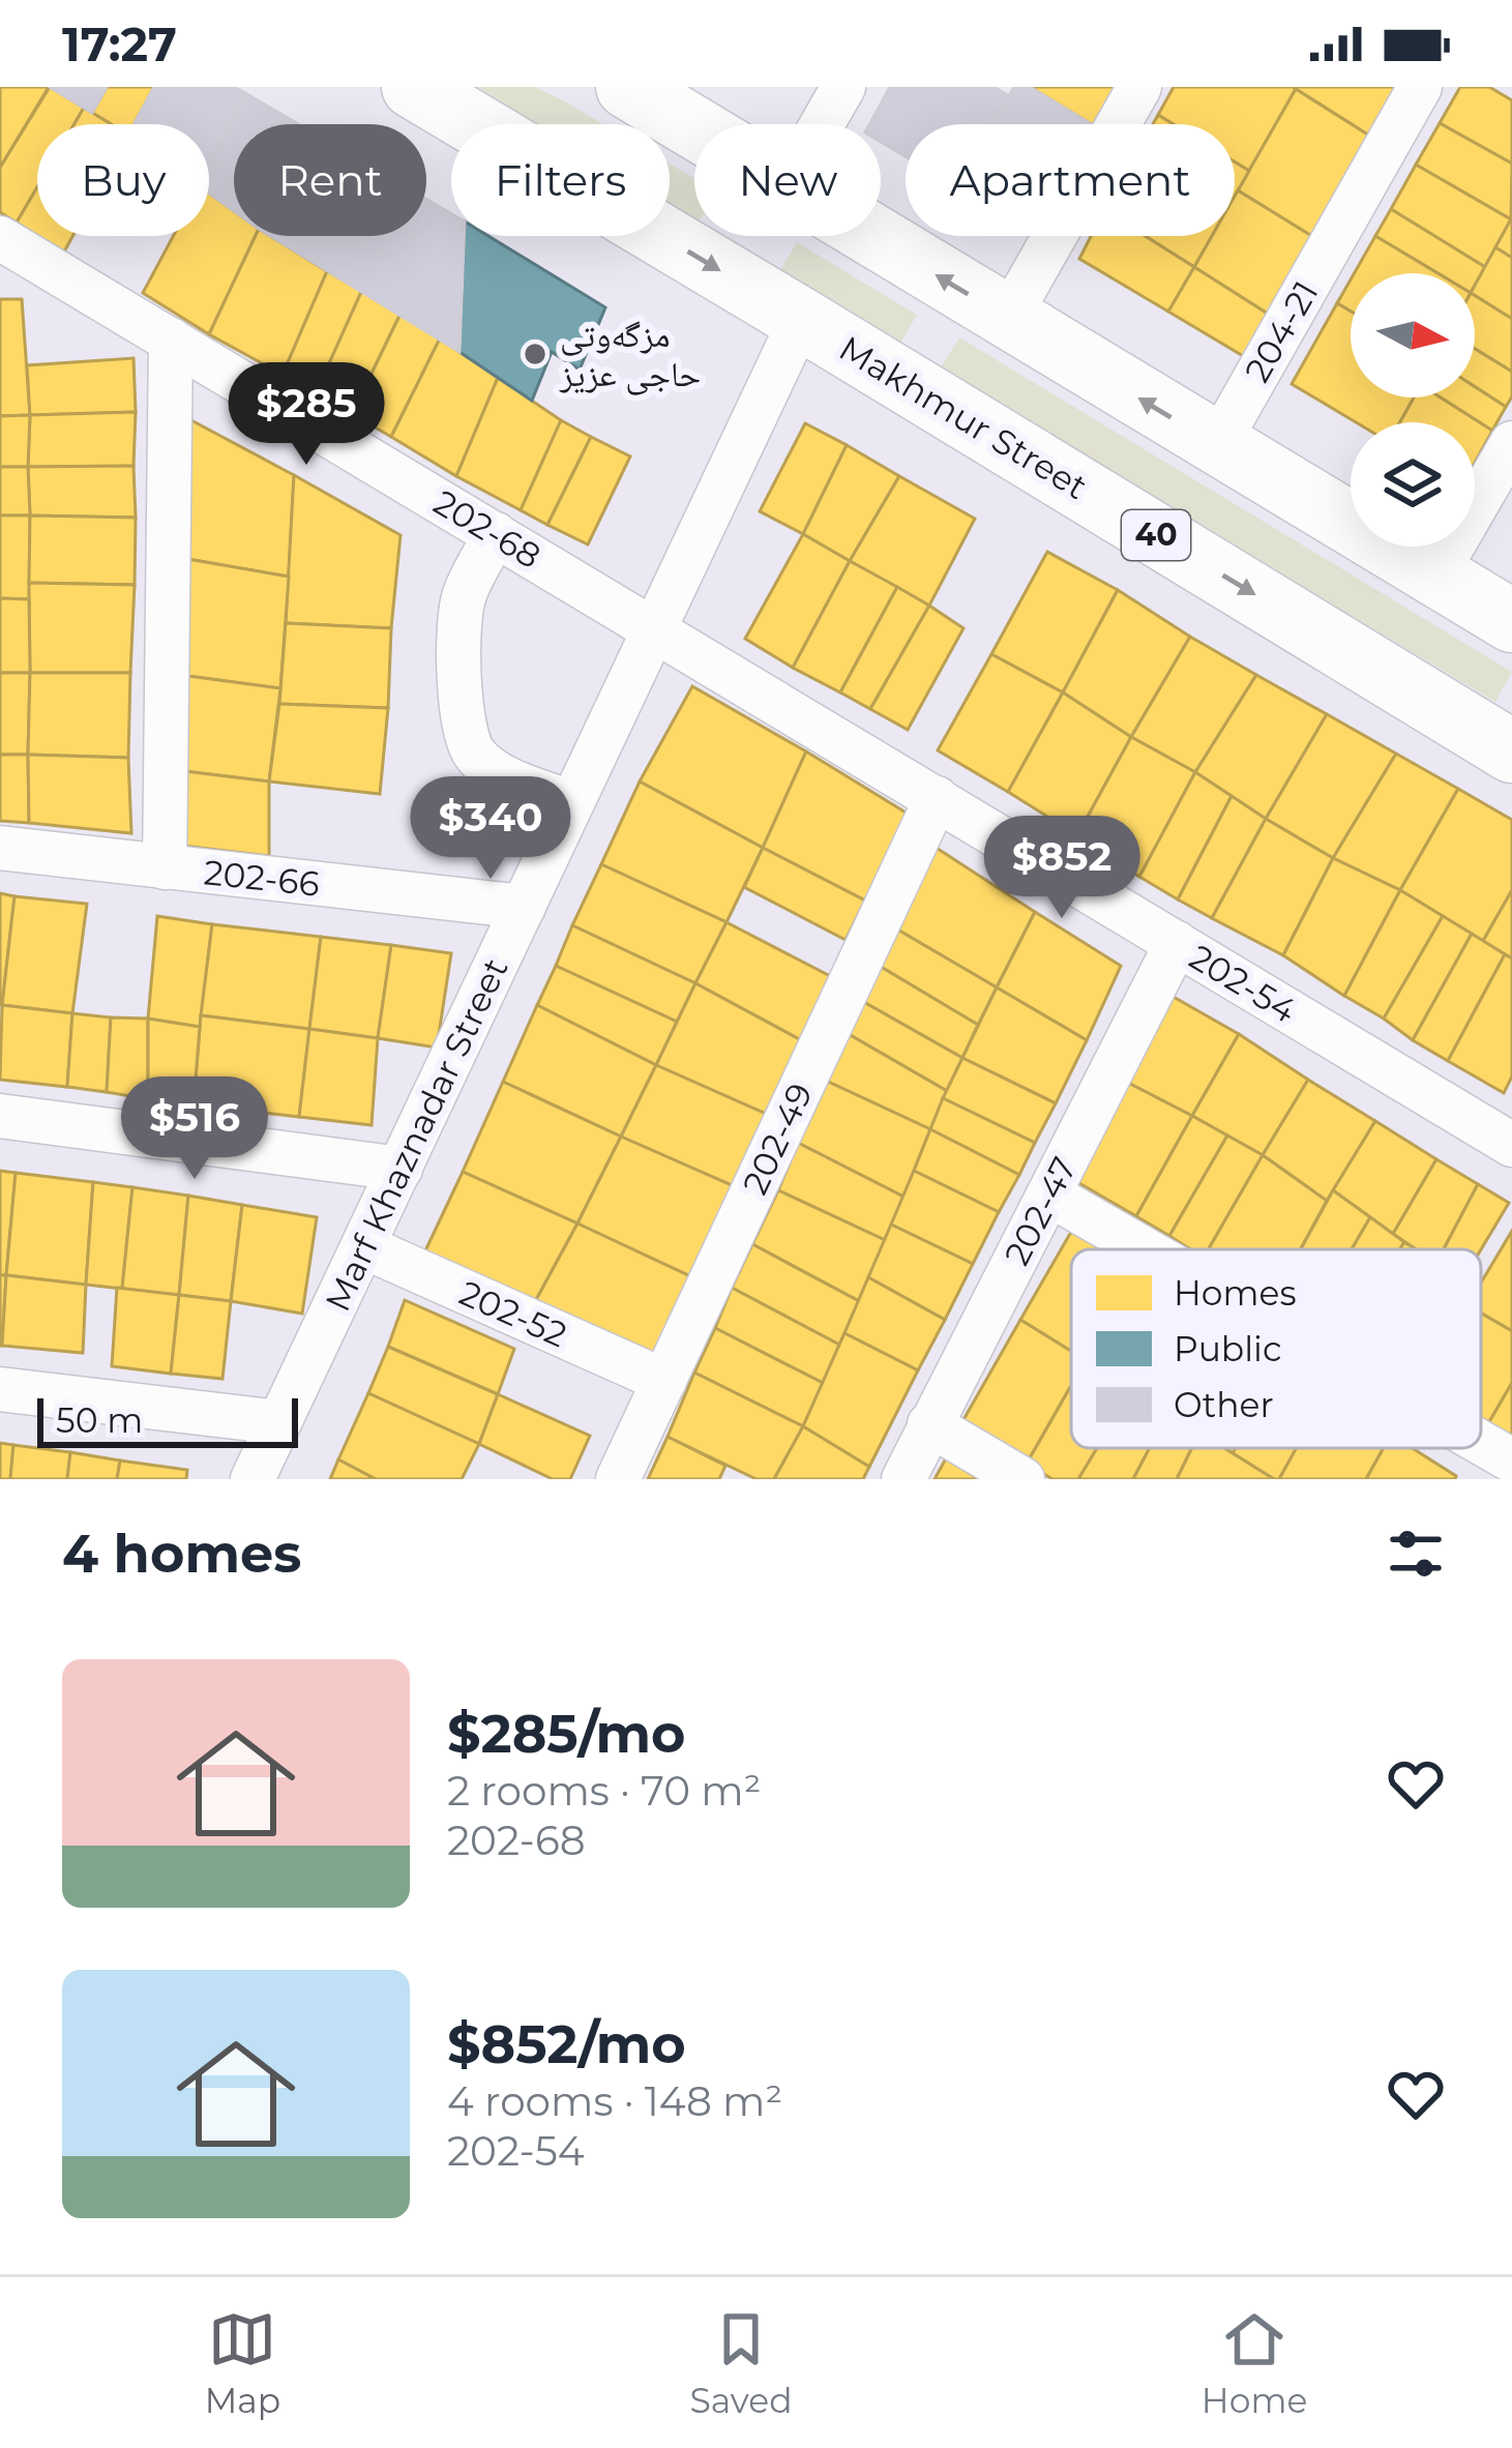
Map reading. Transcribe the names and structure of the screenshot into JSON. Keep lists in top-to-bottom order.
{
  "streets": {
    "highway": ["Makhmur Street", "40"],
    "street": [
      "204-21",
      "202-68",
      "202-66",
      "202-54",
      "Marf Khaznadar Street",
      "202-49",
      "202-47",
      "202-52"
    ]
  },
  "crossings": [
    ["Makhmur Street", "Marf Khaznadar Street"],
    ["202-68", "202-54"],
    ["202-68", "Marf Khaznadar Street"],
    ["202-66", "Marf Khaznadar Street"],
    ["202-54", "Marf Khaznadar Street"],
    ["202-54", "202-49"],
    ["202-54", "202-47"],
    ["Marf Khaznadar Street", "202-52"],
    ["202-49", "202-52"]
  ],
  "places": ["مزگەوتی حاجی عزیز"],
  "legend": ["Homes", "Public", "Other"],
  "scale_bar": "50 m",
  "north": "right",
  "page": {
    "status": "17:27",
    "chip": [
      "Buy",
      "Rent",
      "Filters",
      "New",
      "Apartment"
    ],
    "price": [
      "$285",
      "$340",
      "$852",
      "$516"
    ],
    "scale": "50 m",
    "heading": "4 homes",
    "list": [
      {
        "name": "$285/mo",
        "note": "2 rooms · 70 m² · 202-68"
      },
      {
        "name": "$852/mo",
        "note": "4 rooms · 148 m² · 202-54"
      }
    ],
    "tabs": ["Map", "Saved", "Home"]
  }
}
